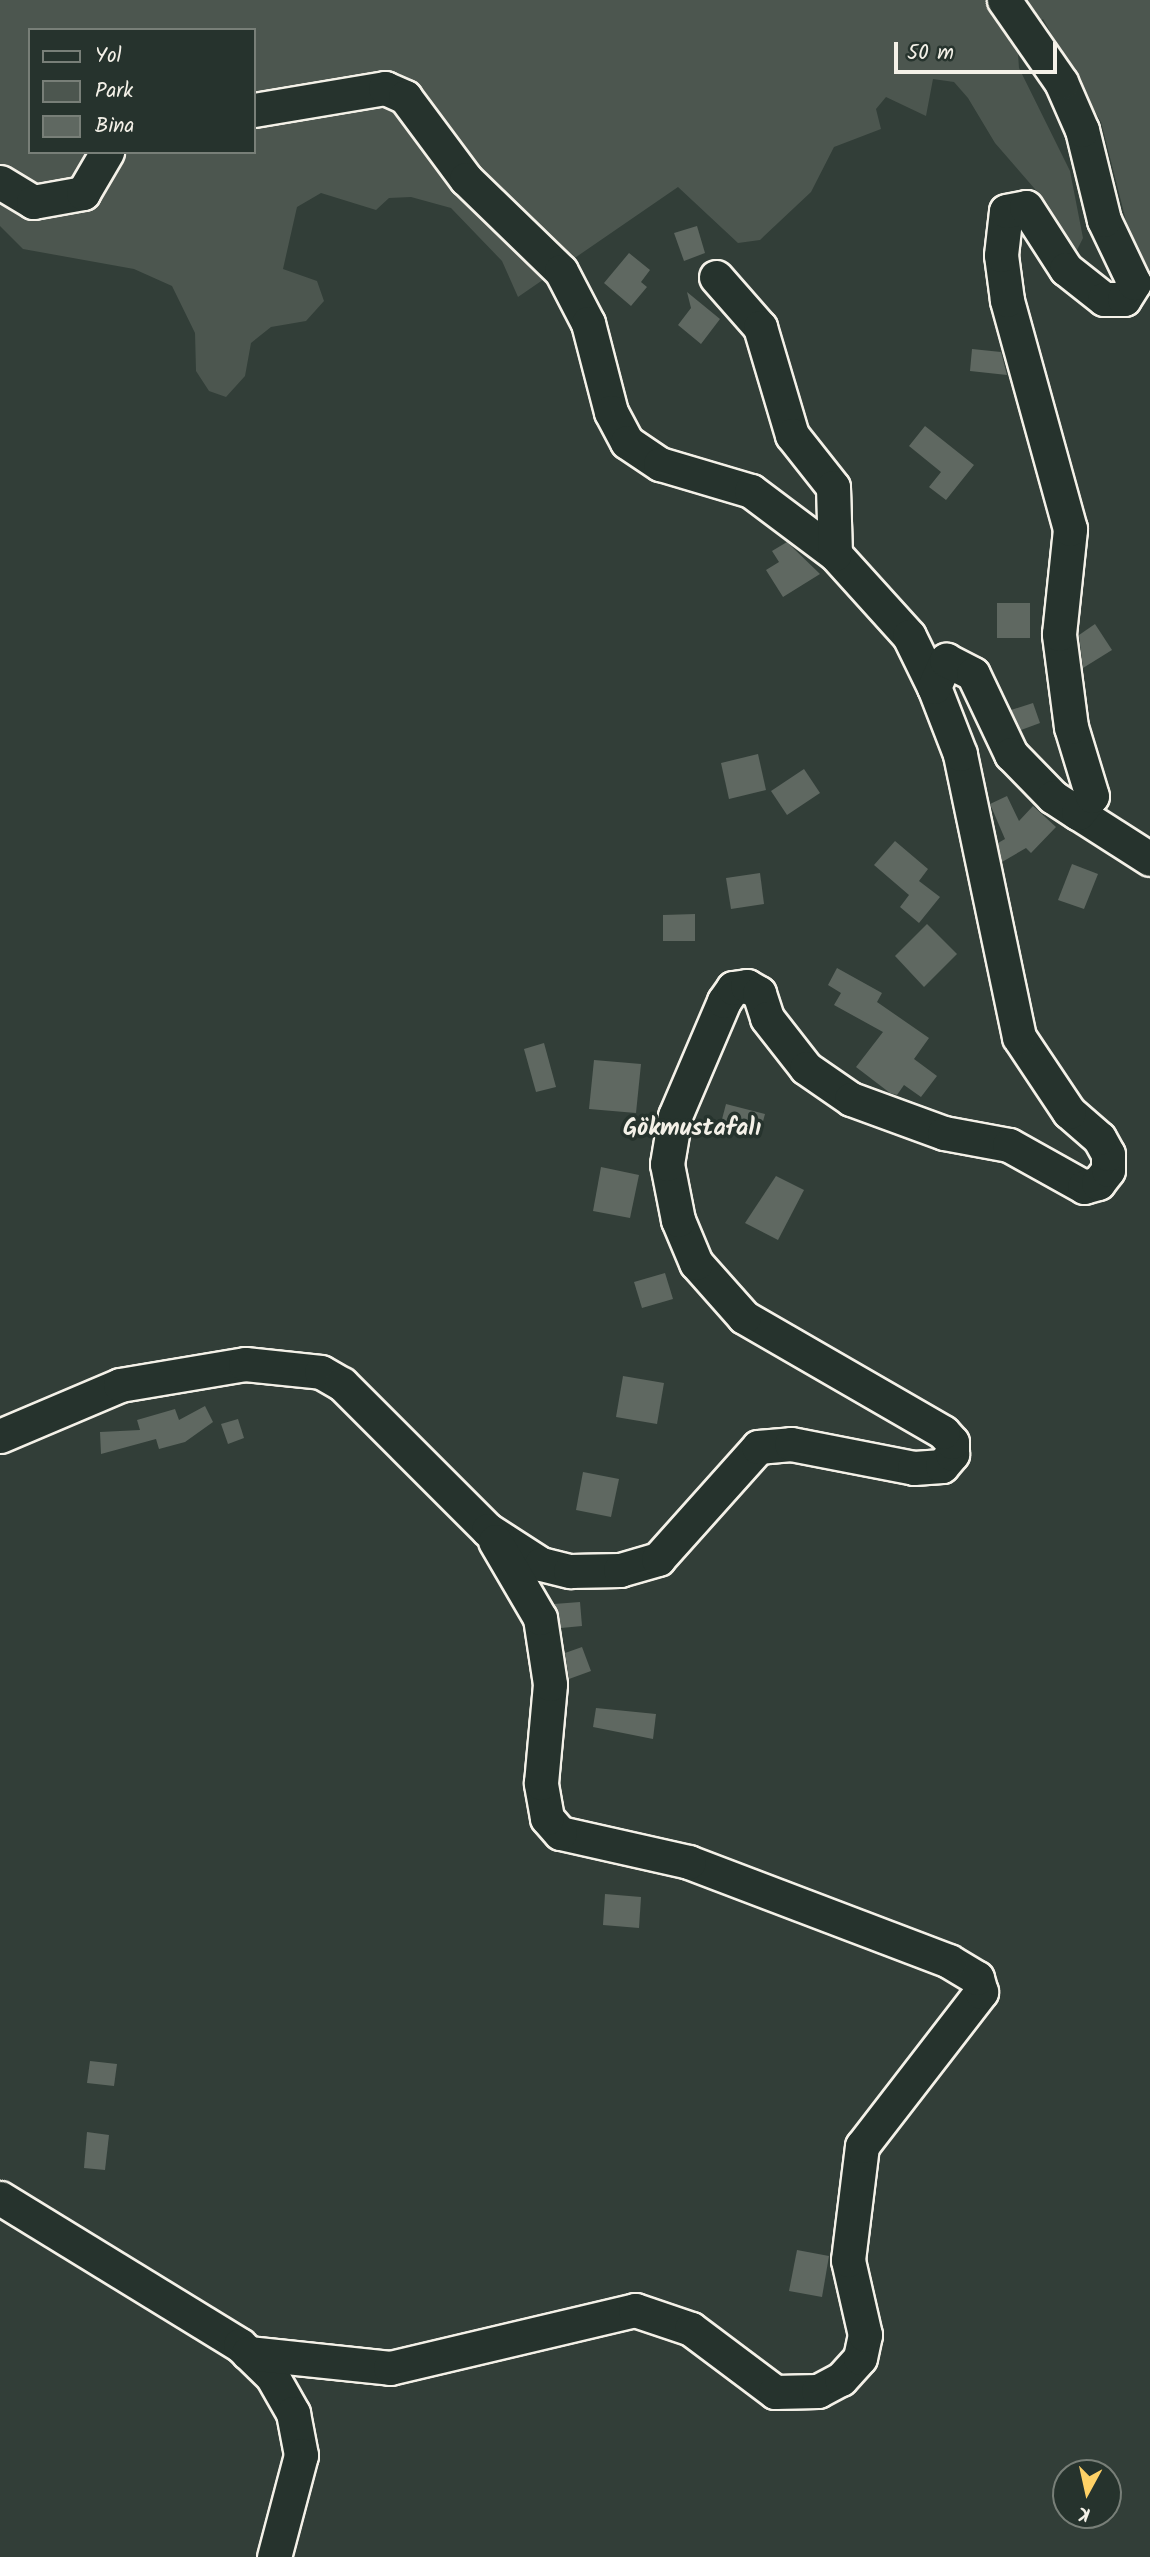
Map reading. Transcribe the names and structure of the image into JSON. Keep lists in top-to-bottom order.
{
  "districts": ["Gökmustafalı"],
  "legend": ["Yol", "Park", "Bina"],
  "scale_bar": "50 m",
  "north": "bottom"
}
